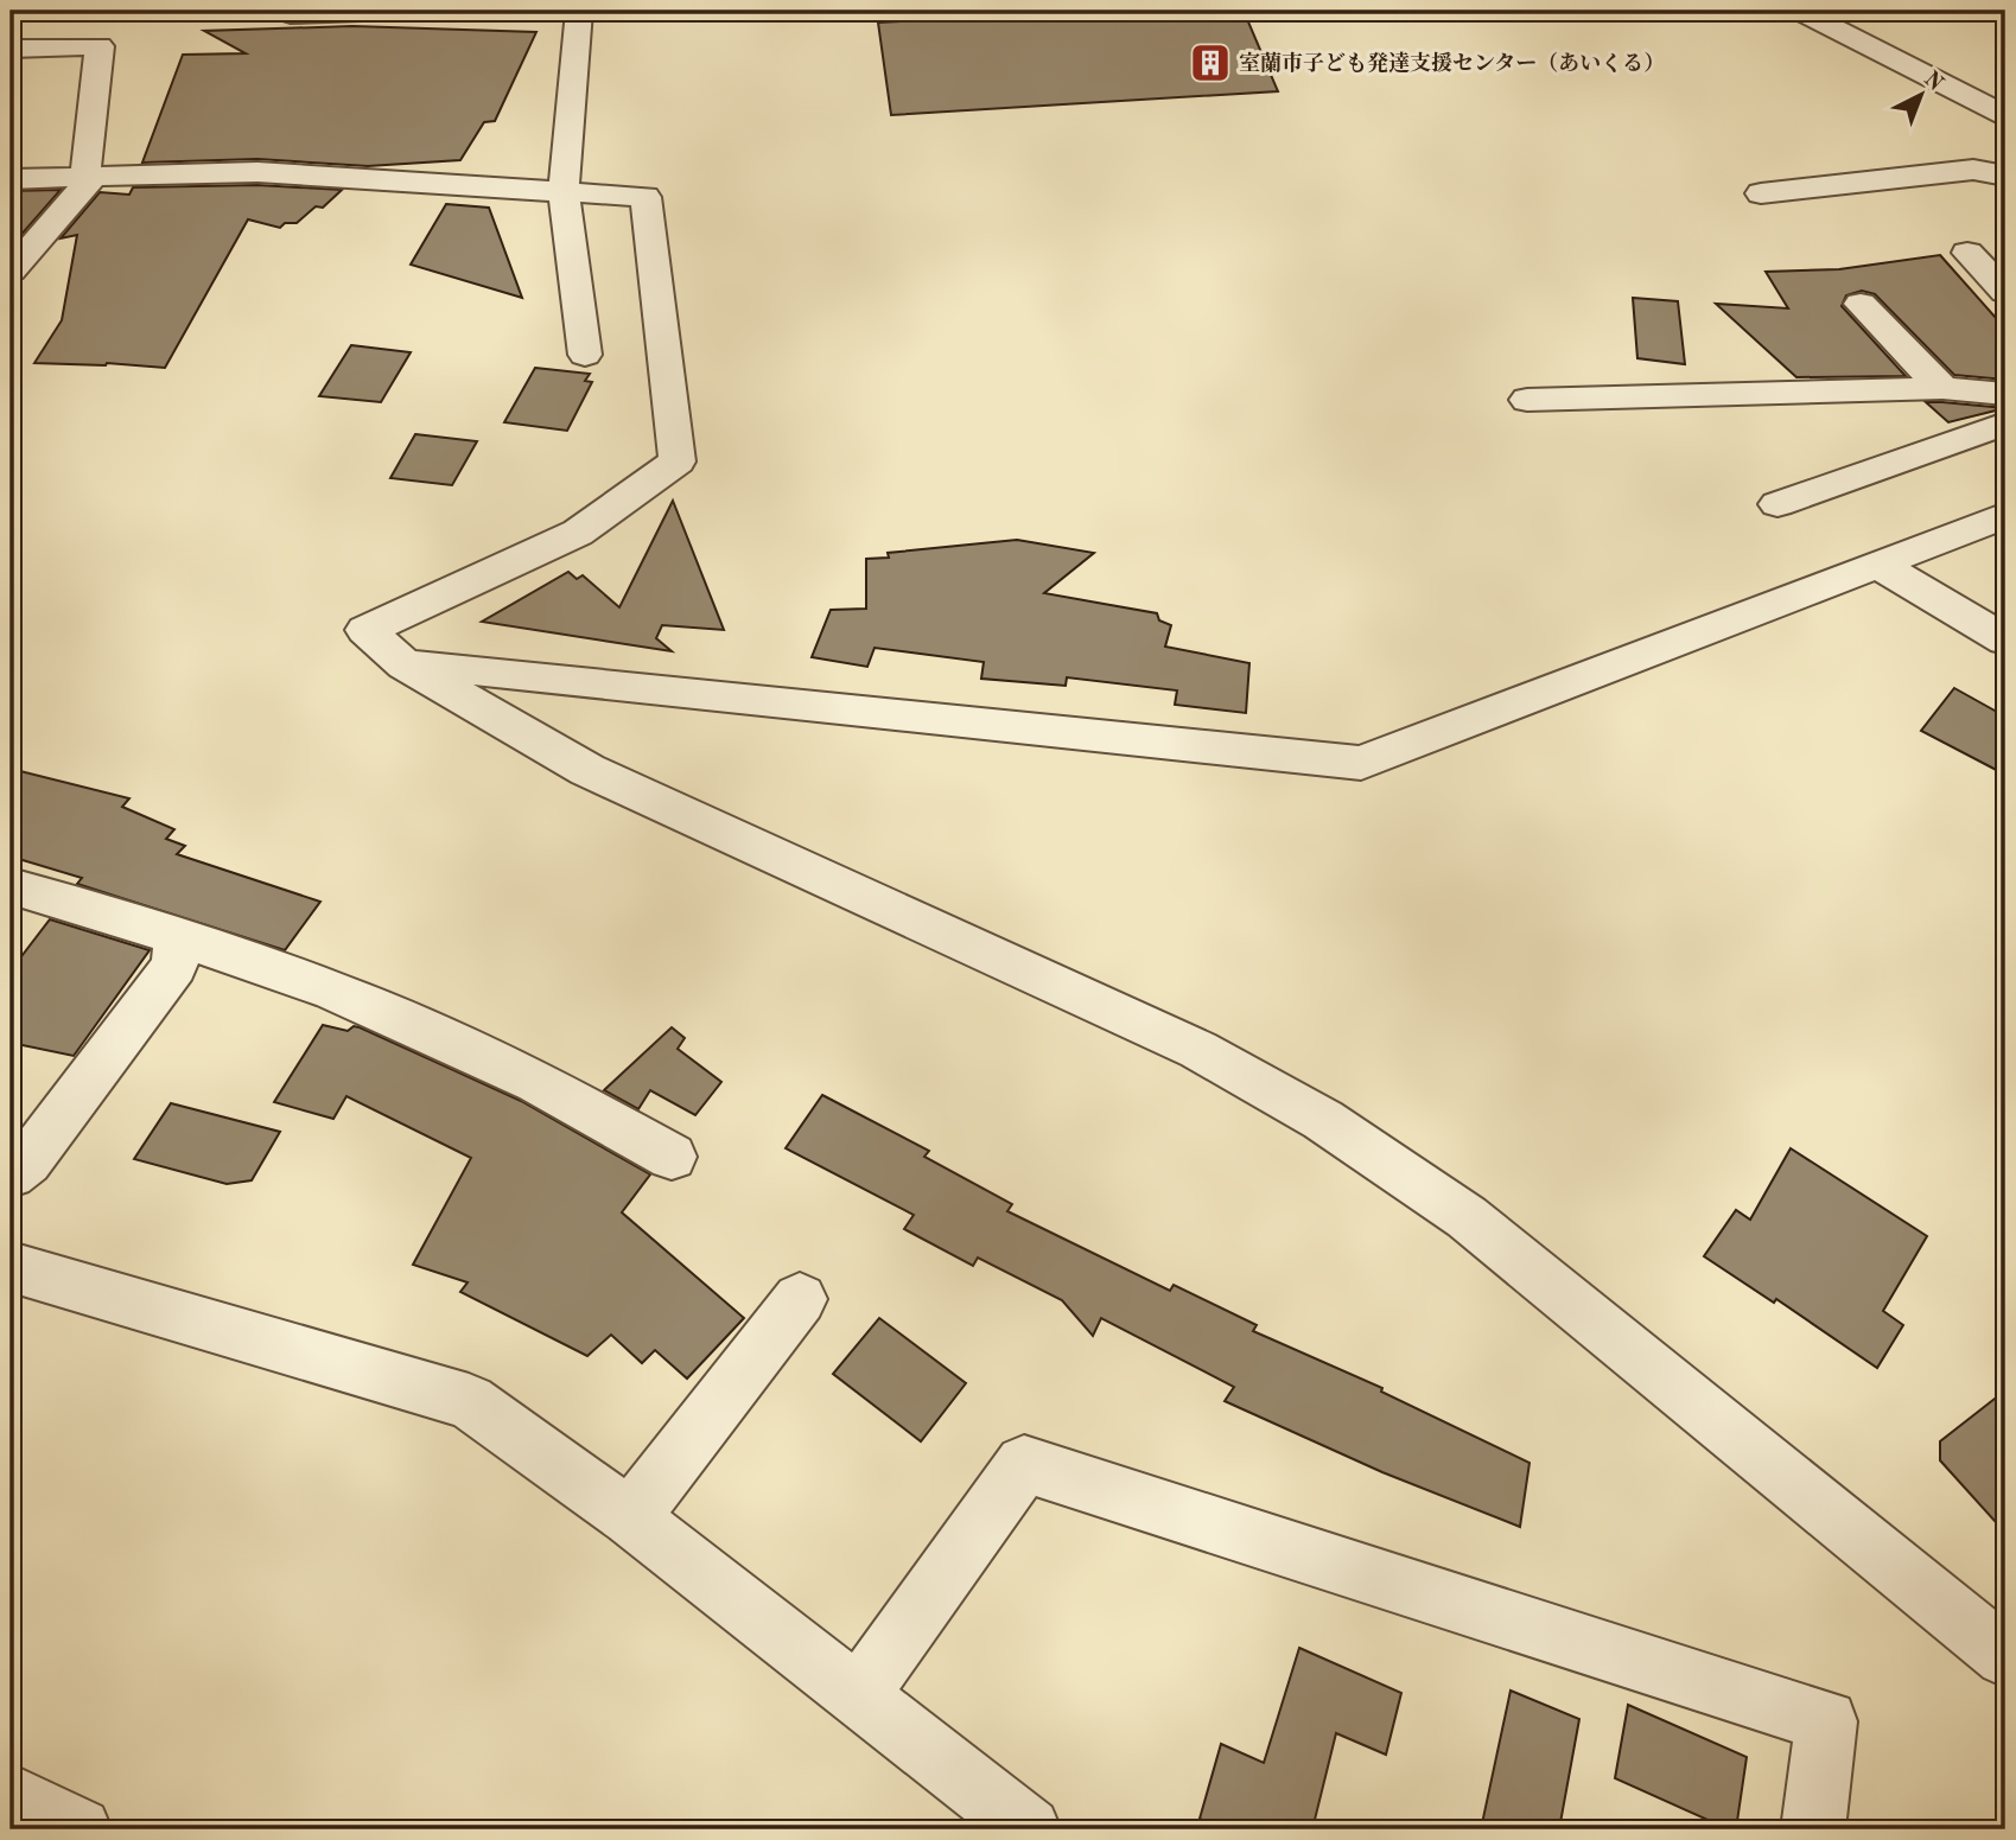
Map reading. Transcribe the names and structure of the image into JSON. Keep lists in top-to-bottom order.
{
  "places": {
    "building": ["室蘭市子ども発達支援センター（あいくる）"]
  },
  "north": "top right"
}
